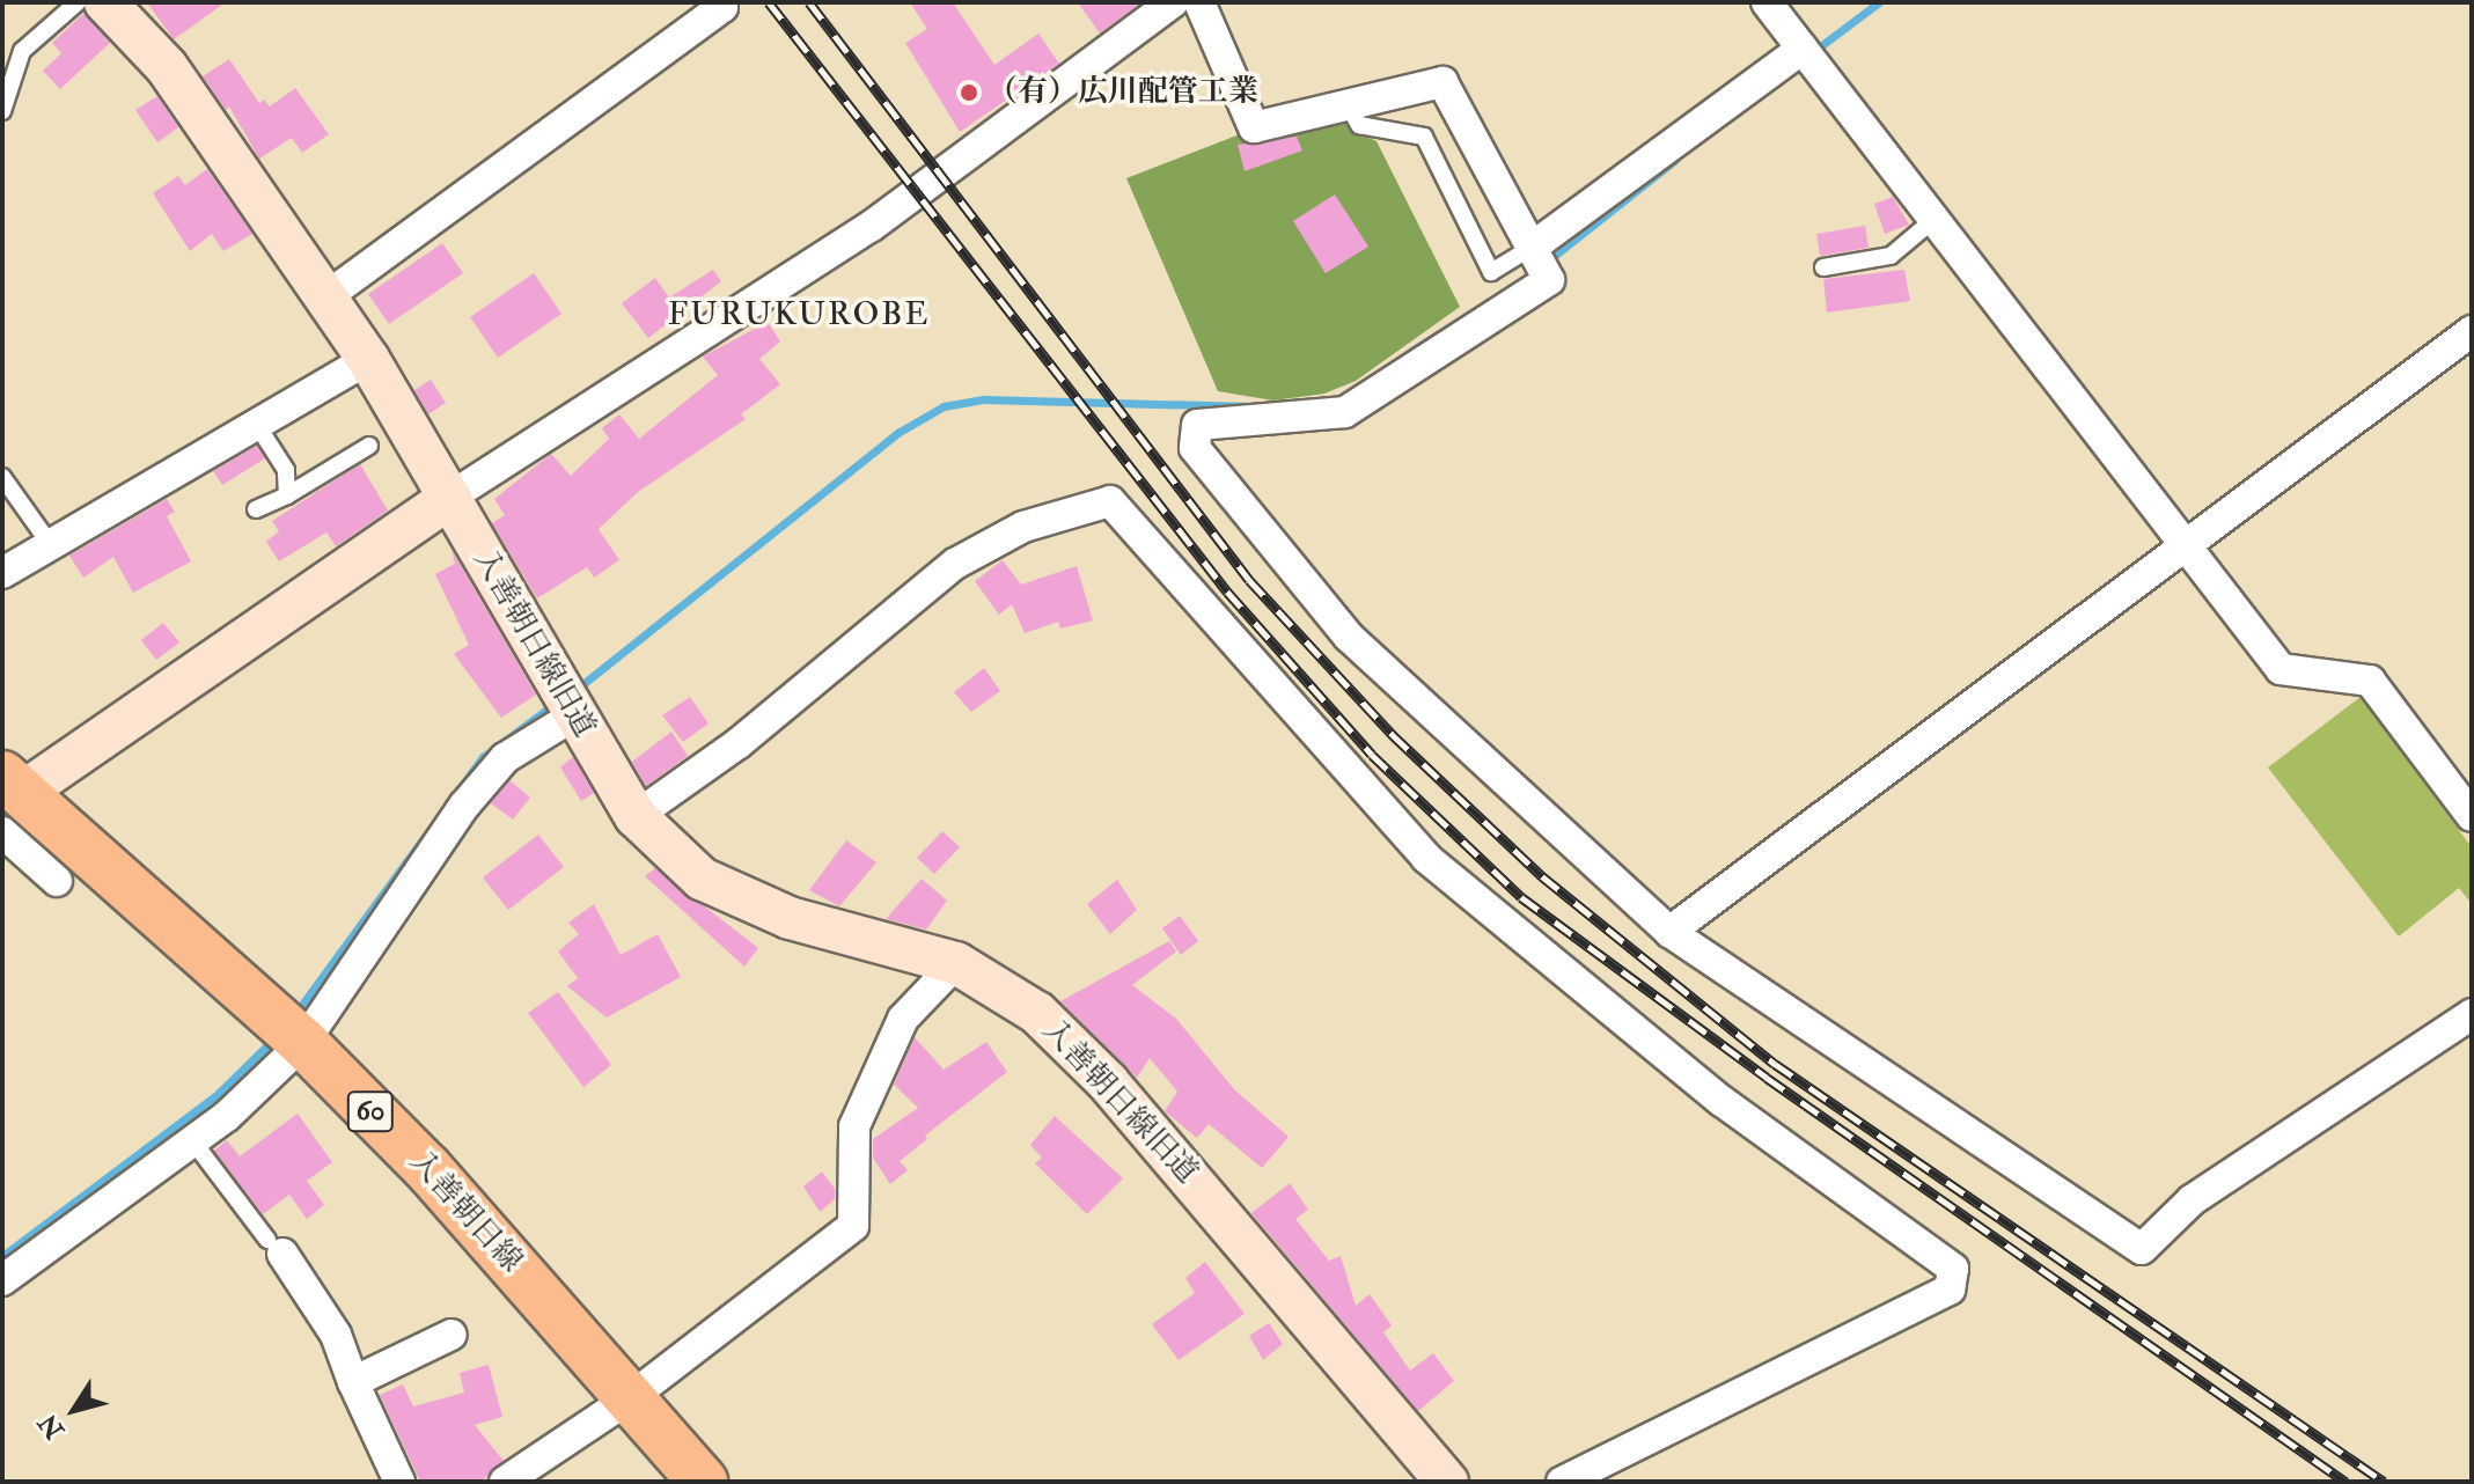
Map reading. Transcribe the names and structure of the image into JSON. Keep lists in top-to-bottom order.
{
  "streets": {
    "main road": ["60", "入善朝日線"],
    "street": ["入善朝日線旧道"]
  },
  "districts": ["FURUKUROBE"],
  "places": ["（有）広川配管工業"],
  "north": "bottom left"
}
